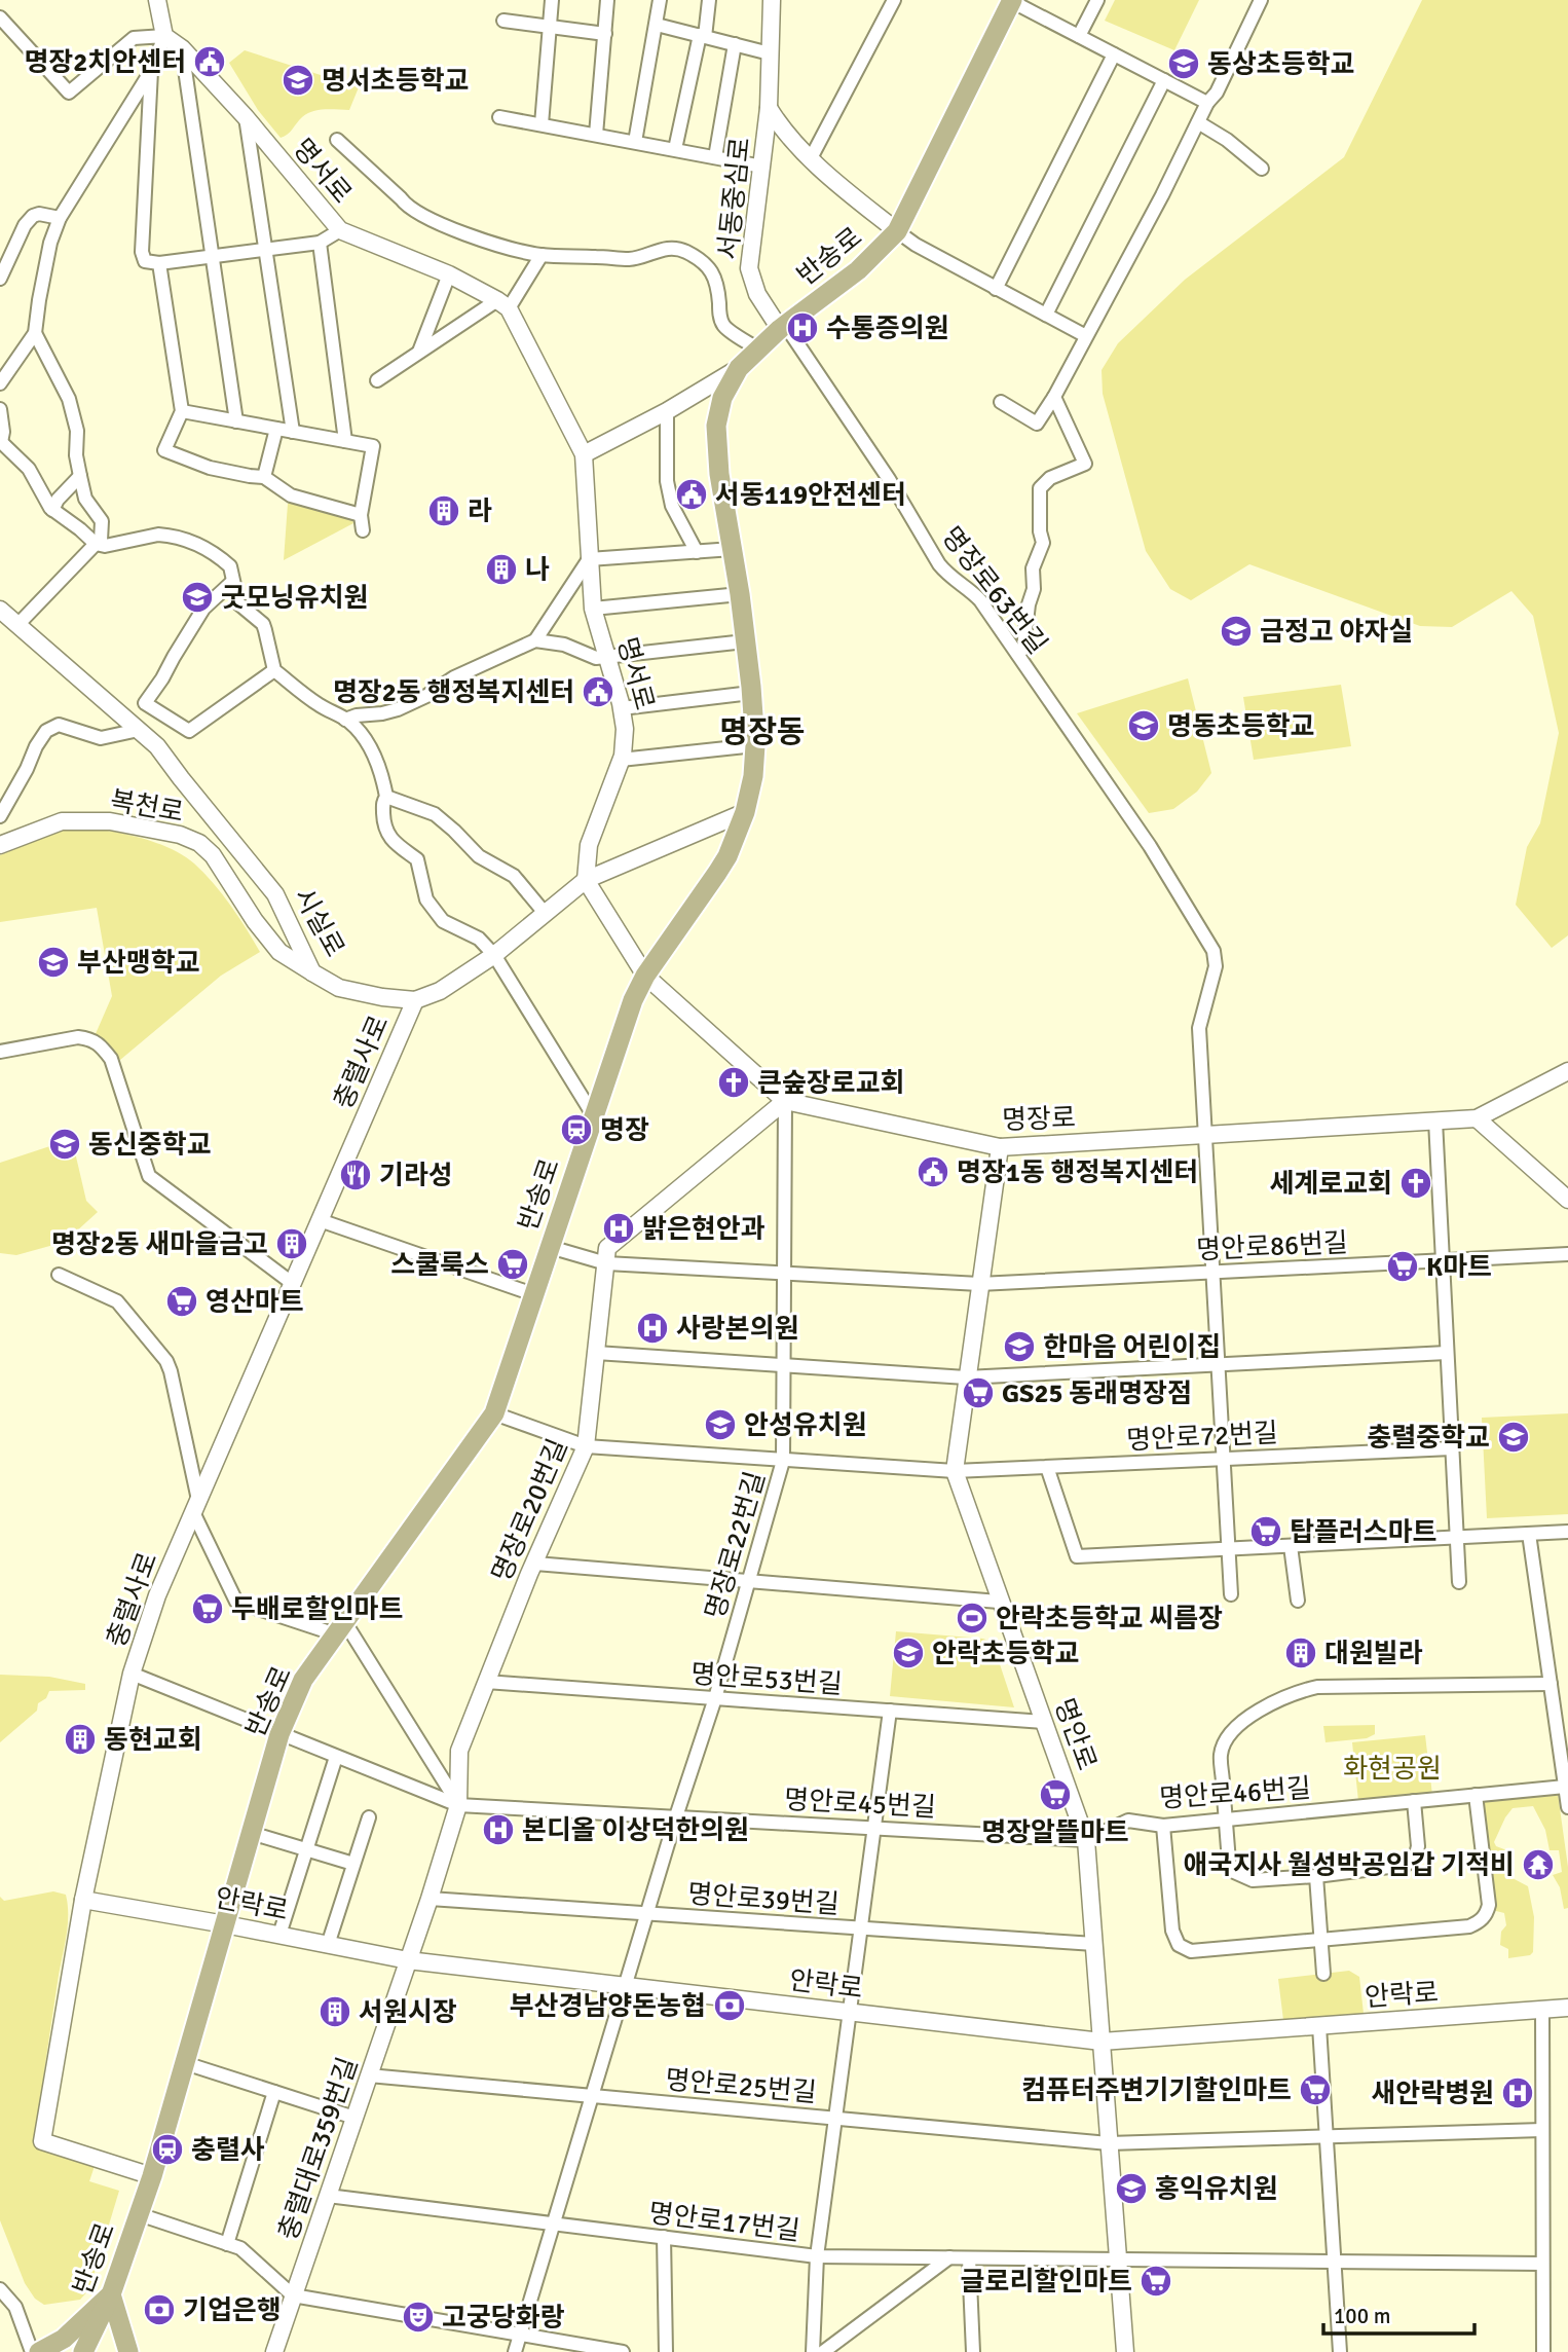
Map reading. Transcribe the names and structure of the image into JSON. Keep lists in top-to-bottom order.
{
  "streets": {
    "main road": [
      "명서로",
      "서동중심로",
      "반송로",
      "복천로",
      "시실로",
      "충렬사로",
      "명장로",
      "명장로20번길",
      "명안로",
      "안락로",
      "충렬대로359번길"
    ],
    "street": [
      "명장로63번길",
      "명안로86번길",
      "명안로72번길",
      "명장로22번길",
      "명안로53번길",
      "명안로46번길",
      "명안로45번길",
      "명안로39번길",
      "명안로25번길",
      "명안로17번길"
    ]
  },
  "crossings": [
    ["명서로", "시실로"],
    ["명서로", "명장로"],
    ["서동중심로", "반송로"],
    ["서동중심로", "명장로63번길"],
    ["반송로", "명장로63번길"],
    ["반송로", "시실로"],
    ["반송로", "충렬사로"],
    ["반송로", "명장로"],
    ["반송로", "명안로86번길"],
    ["반송로", "명안로72번길"],
    ["반송로", "명안로45번길"],
    ["반송로", "안락로"],
    ["명장로63번길", "명장로"],
    ["명장로63번길", "명안로86번길"],
    ["명장로63번길", "명안로72번길"],
    ["복천로", "시실로"],
    ["시실로", "충렬사로"],
    ["시실로", "명장로"],
    ["충렬사로", "명안로45번길"],
    ["충렬사로", "안락로"],
    ["명장로", "명장로20번길"],
    ["명장로", "명장로22번길"],
    ["명장로", "명안로"],
    ["명안로86번길", "명장로20번길"],
    ["명안로86번길", "명장로22번길"],
    ["명안로86번길", "명안로"],
    ["명안로72번길", "명장로20번길"],
    ["명안로72번길", "명장로22번길"],
    ["명안로72번길", "명안로"],
    ["명장로20번길", "명장로22번길"],
    ["명장로20번길", "명안로53번길"],
    ["명장로20번길", "명안로45번길"],
    ["명장로20번길", "명안로39번길"],
    ["명장로20번길", "안락로"],
    ["명장로20번길", "충렬대로359번길"],
    ["명장로22번길", "명안로53번길"],
    ["명장로22번길", "명안로45번길"],
    ["명장로22번길", "명안로39번길"],
    ["명장로22번길", "안락로"],
    ["명장로22번길", "명안로25번길"],
    ["명장로22번길", "명안로17번길"],
    ["명안로53번길", "명안로"],
    ["명안로", "명안로46번길"],
    ["명안로", "명안로45번길"],
    ["명안로", "명안로39번길"],
    ["명안로", "안락로"],
    ["명안로", "명안로25번길"],
    ["명안로", "명안로17번길"],
    ["명안로46번길", "명안로45번길"],
    ["안락로", "충렬대로359번길"],
    ["명안로25번길", "충렬대로359번길"],
    ["충렬대로359번길", "명안로17번길"]
  ],
  "districts": ["명장동"],
  "parks": ["화현공원"],
  "places": {
    "public building": [
      "명장2치안센터",
      "서동119안전센터",
      "명장2동 행정복지센터",
      "명장1동 행정복지센터"
    ],
    "school or university": [
      "동상초등학교",
      "명서초등학교",
      "굿모닝유치원",
      "금정고 야자실",
      "명동초등학교",
      "부산맹학교",
      "동신중학교",
      "한마음 어린이집",
      "안성유치원",
      "충렬중학교",
      "안락초등학교",
      "홍익유치원"
    ],
    "hospital": [
      "수통증의원",
      "밝은현안과",
      "사랑본의원",
      "본디올 이상덕한의원",
      "새안락병원"
    ],
    "building": [
      "라",
      "나",
      "명장2동 새마을금고",
      "대원빌라",
      "동현교회",
      "서원시장"
    ],
    "church": ["큰숲장로교회", "세계로교회"],
    "station": ["명장", "충렬사"],
    "restaurant": ["기라성"],
    "supermarket": [
      "스쿨룩스",
      "K마트",
      "영산마트",
      "GS25 동래명장점",
      "탑플러스마트",
      "두배로할인마트",
      "명장알뜰마트",
      "컴퓨터주변기기할인마트",
      "글로리할인마트"
    ],
    "sports": ["안락초등학교 씨름장"],
    "temple": ["애국지사 월성박공임갑 기적비"],
    "bank": ["부산경남양돈농협", "기업은행"],
    "theatre": ["고궁당화랑"]
  },
  "scale_bar": "100 m"
}
